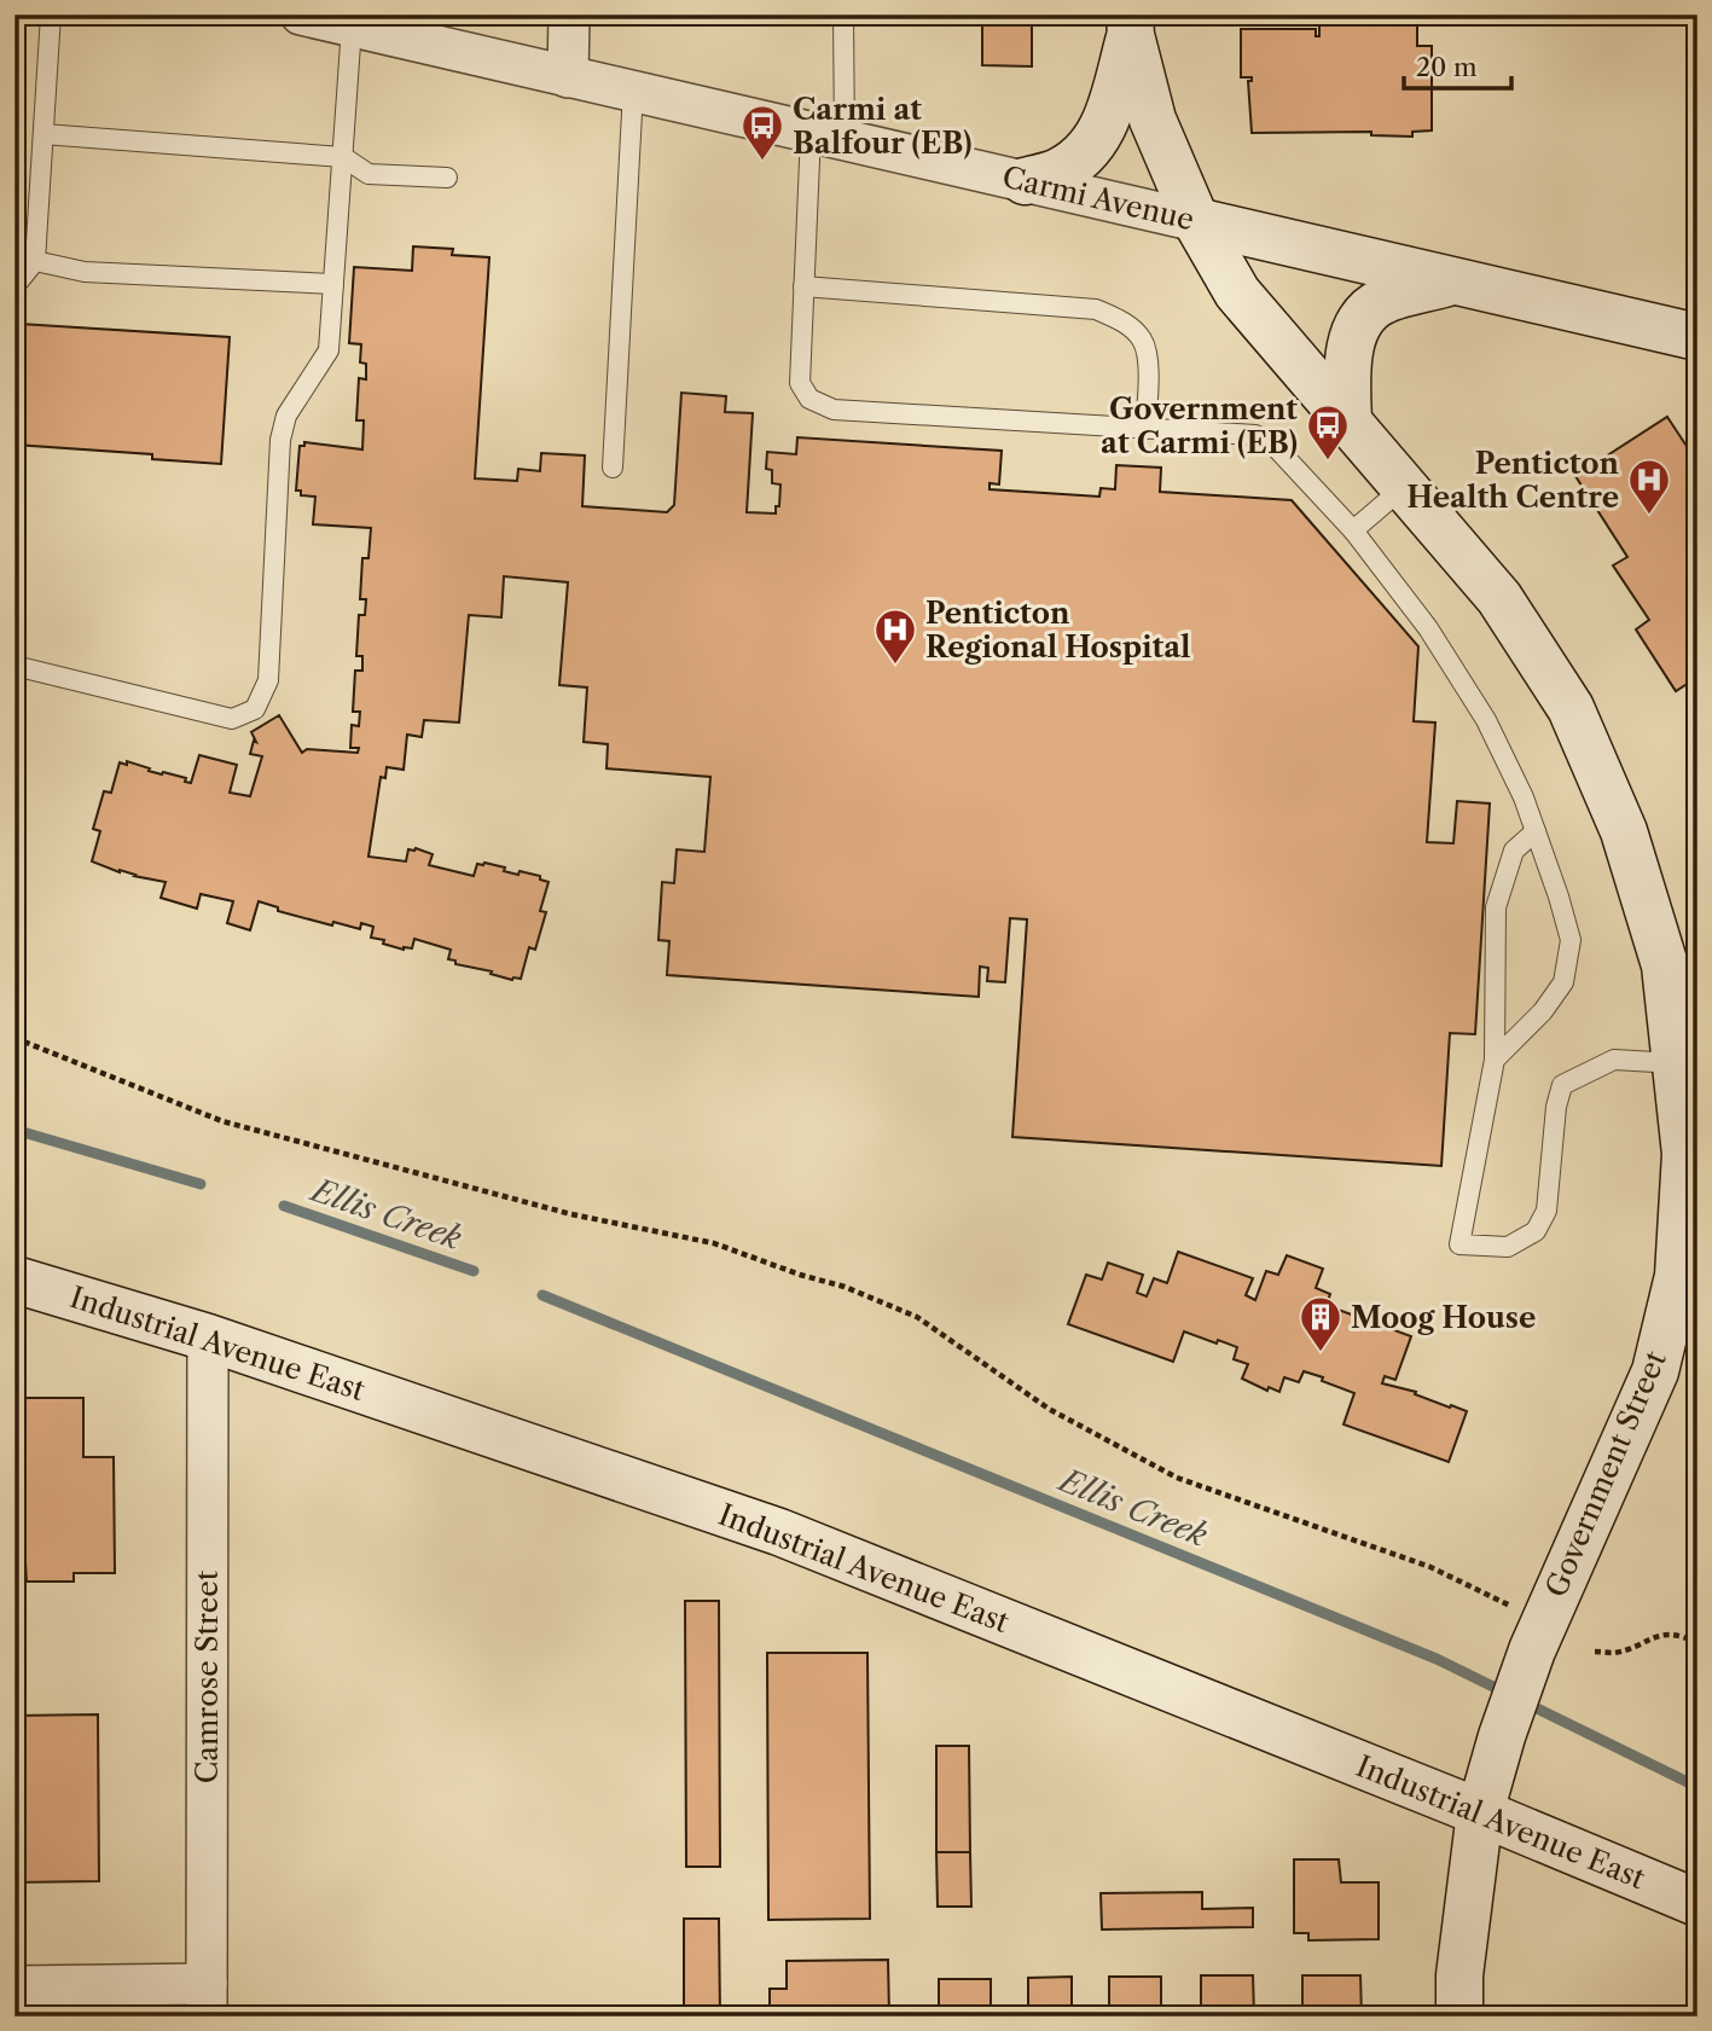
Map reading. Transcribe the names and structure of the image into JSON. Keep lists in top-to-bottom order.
{
  "streets": {
    "street": [
      "Carmi Avenue",
      "Industrial Avenue East",
      "Government Street",
      "Camrose Street"
    ]
  },
  "crossings": [
    ["Carmi Avenue", "Government Street"],
    ["Industrial Avenue East", "Government Street"],
    ["Industrial Avenue East", "Camrose Street"]
  ],
  "water": ["Ellis Creek"],
  "places": {
    "bus stop": ["Carmi at Balfour (EB)", "Government at Carmi (EB)"],
    "hospital": ["Penticton Health Centre", "Penticton Regional Hospital"],
    "building": ["Moog House"]
  },
  "scale_bar": "20 m"
}
